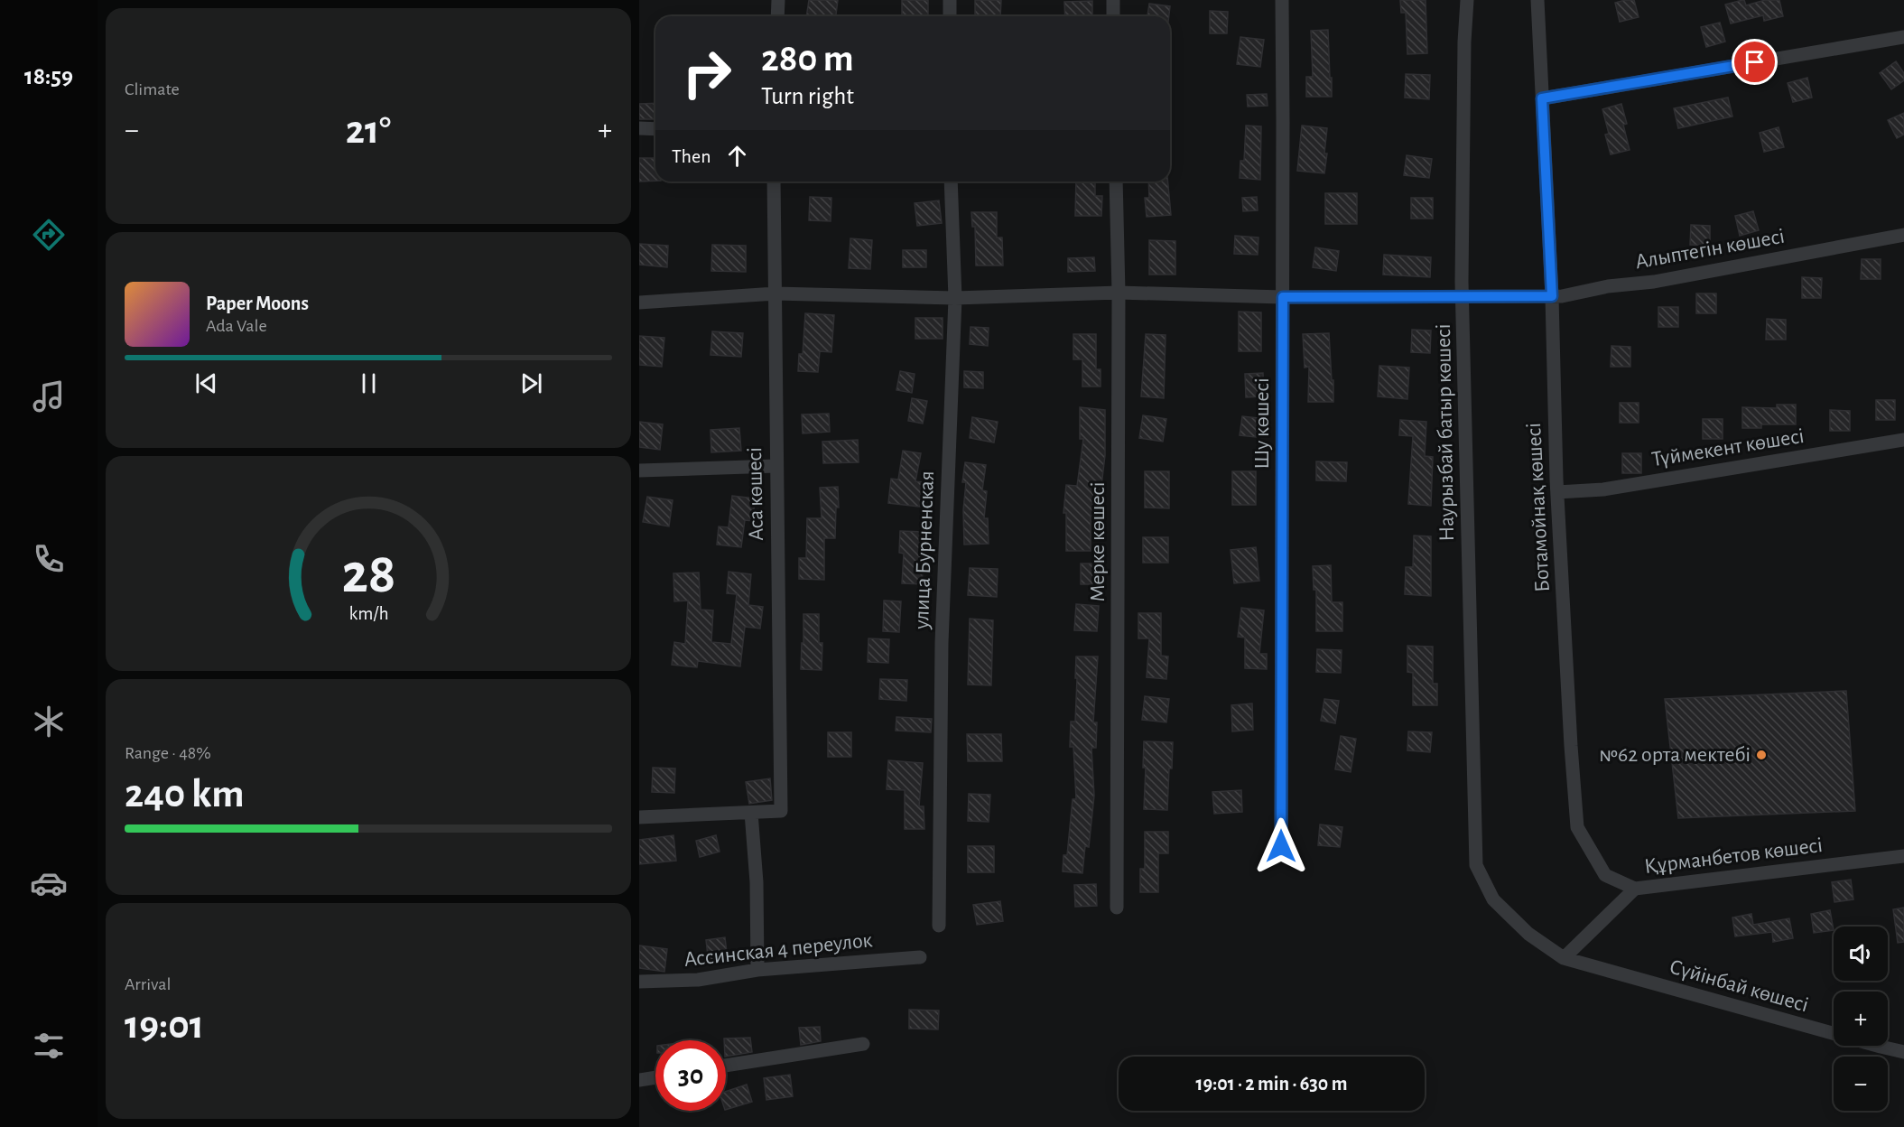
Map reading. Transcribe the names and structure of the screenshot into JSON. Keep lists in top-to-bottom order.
{
  "streets": {
    "street": [
      "Алыптегін көшесі",
      "Шу көшесі",
      "Наурызбай батыр көшесі",
      "Түймекент көшесі",
      "Аса көшесі",
      "Ботамойнақ көшесі",
      "Мерке көшесі",
      "улица Бурненская",
      "Құрманбетов көшесі",
      "Ассинская 4 переулок",
      "Сүйінбай көшесі"
    ]
  },
  "crossings": [
    ["Алыптегін көшесі", "Шу көшесі"],
    ["Алыптегін көшесі", "Наурызбай батыр көшесі"],
    ["Алыптегін көшесі", "Аса көшесі"],
    ["Алыптегін көшесі", "Ботамойнақ көшесі"],
    ["Алыптегін көшесі", "Мерке көшесі"],
    ["Алыптегін көшесі", "улица Бурненская"],
    ["Наурызбай батыр көшесі", "Құрманбетов көшесі"],
    ["Наурызбай батыр көшесі", "Сүйінбай көшесі"],
    ["Түймекент көшесі", "Ботамойнақ көшесі"],
    ["Ботамойнақ көшесі", "Құрманбетов көшесі"],
    ["Құрманбетов көшесі", "Сүйінбай көшесі"]
  ],
  "places": ["№62 орта мектебі"],
  "page": {
    "tabs": "18:59",
    "tile": [
      "Climate",
      ["Range · 48%", "240 km"],
      ["Arrival", "19:01"]
    ],
    "turn": ["280 m", "Turn right"],
    "heat": ["−", "21°", "+"],
    "then": "Then",
    "song": ["Paper Moons", "Ada Vale"],
    "map_buttons": ["+", "−"],
    "limit": "30",
    "trip": "19:01 · 2 min · 630 m",
    "gauge": ["28", "km/h"]
  }
}
